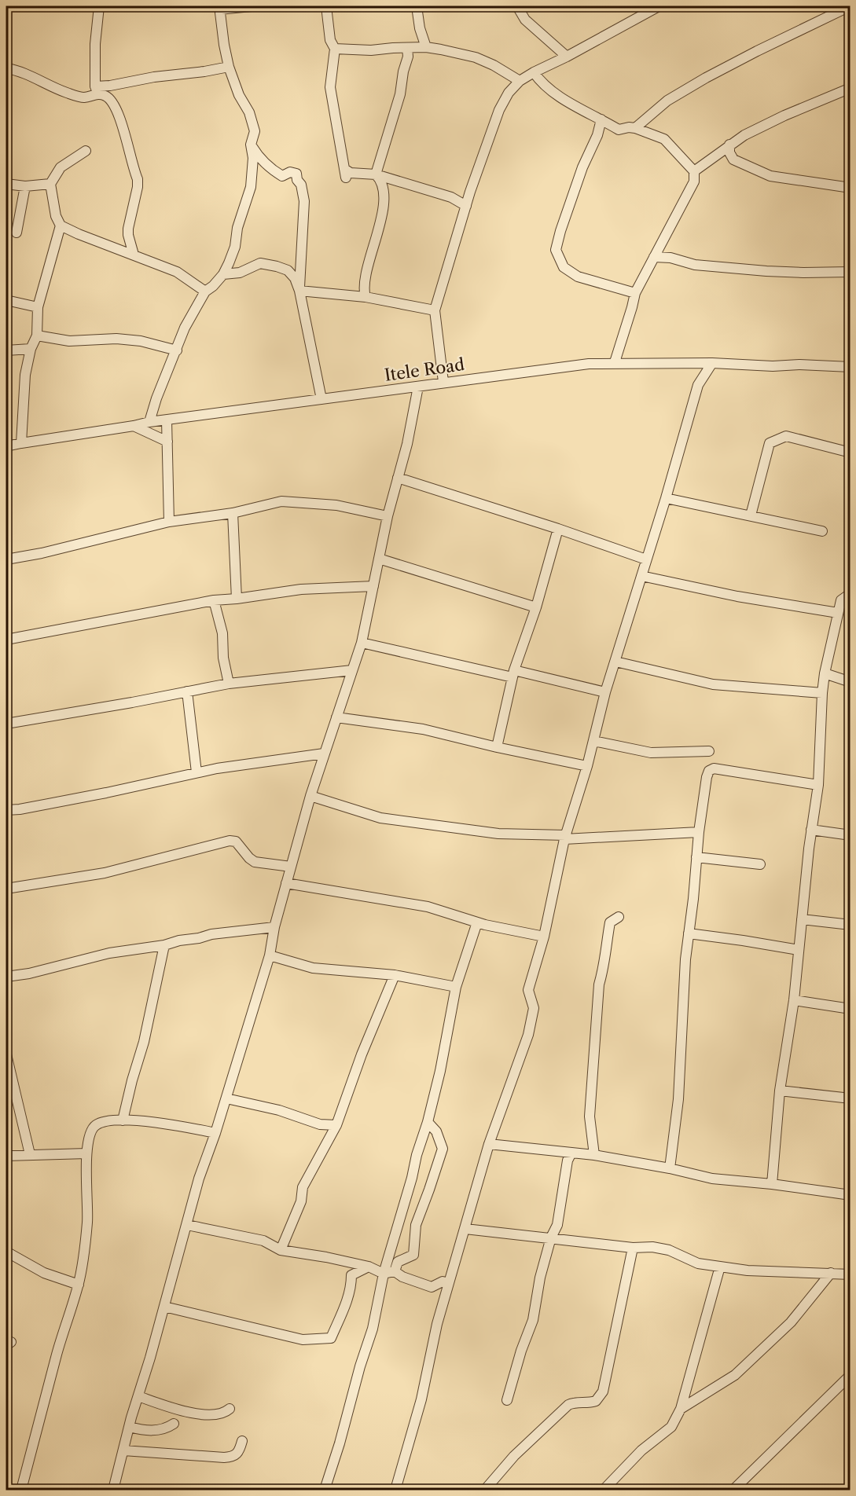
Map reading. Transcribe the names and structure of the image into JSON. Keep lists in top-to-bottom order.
{
  "streets": {
    "street": ["Itele Road"]
  }
}
